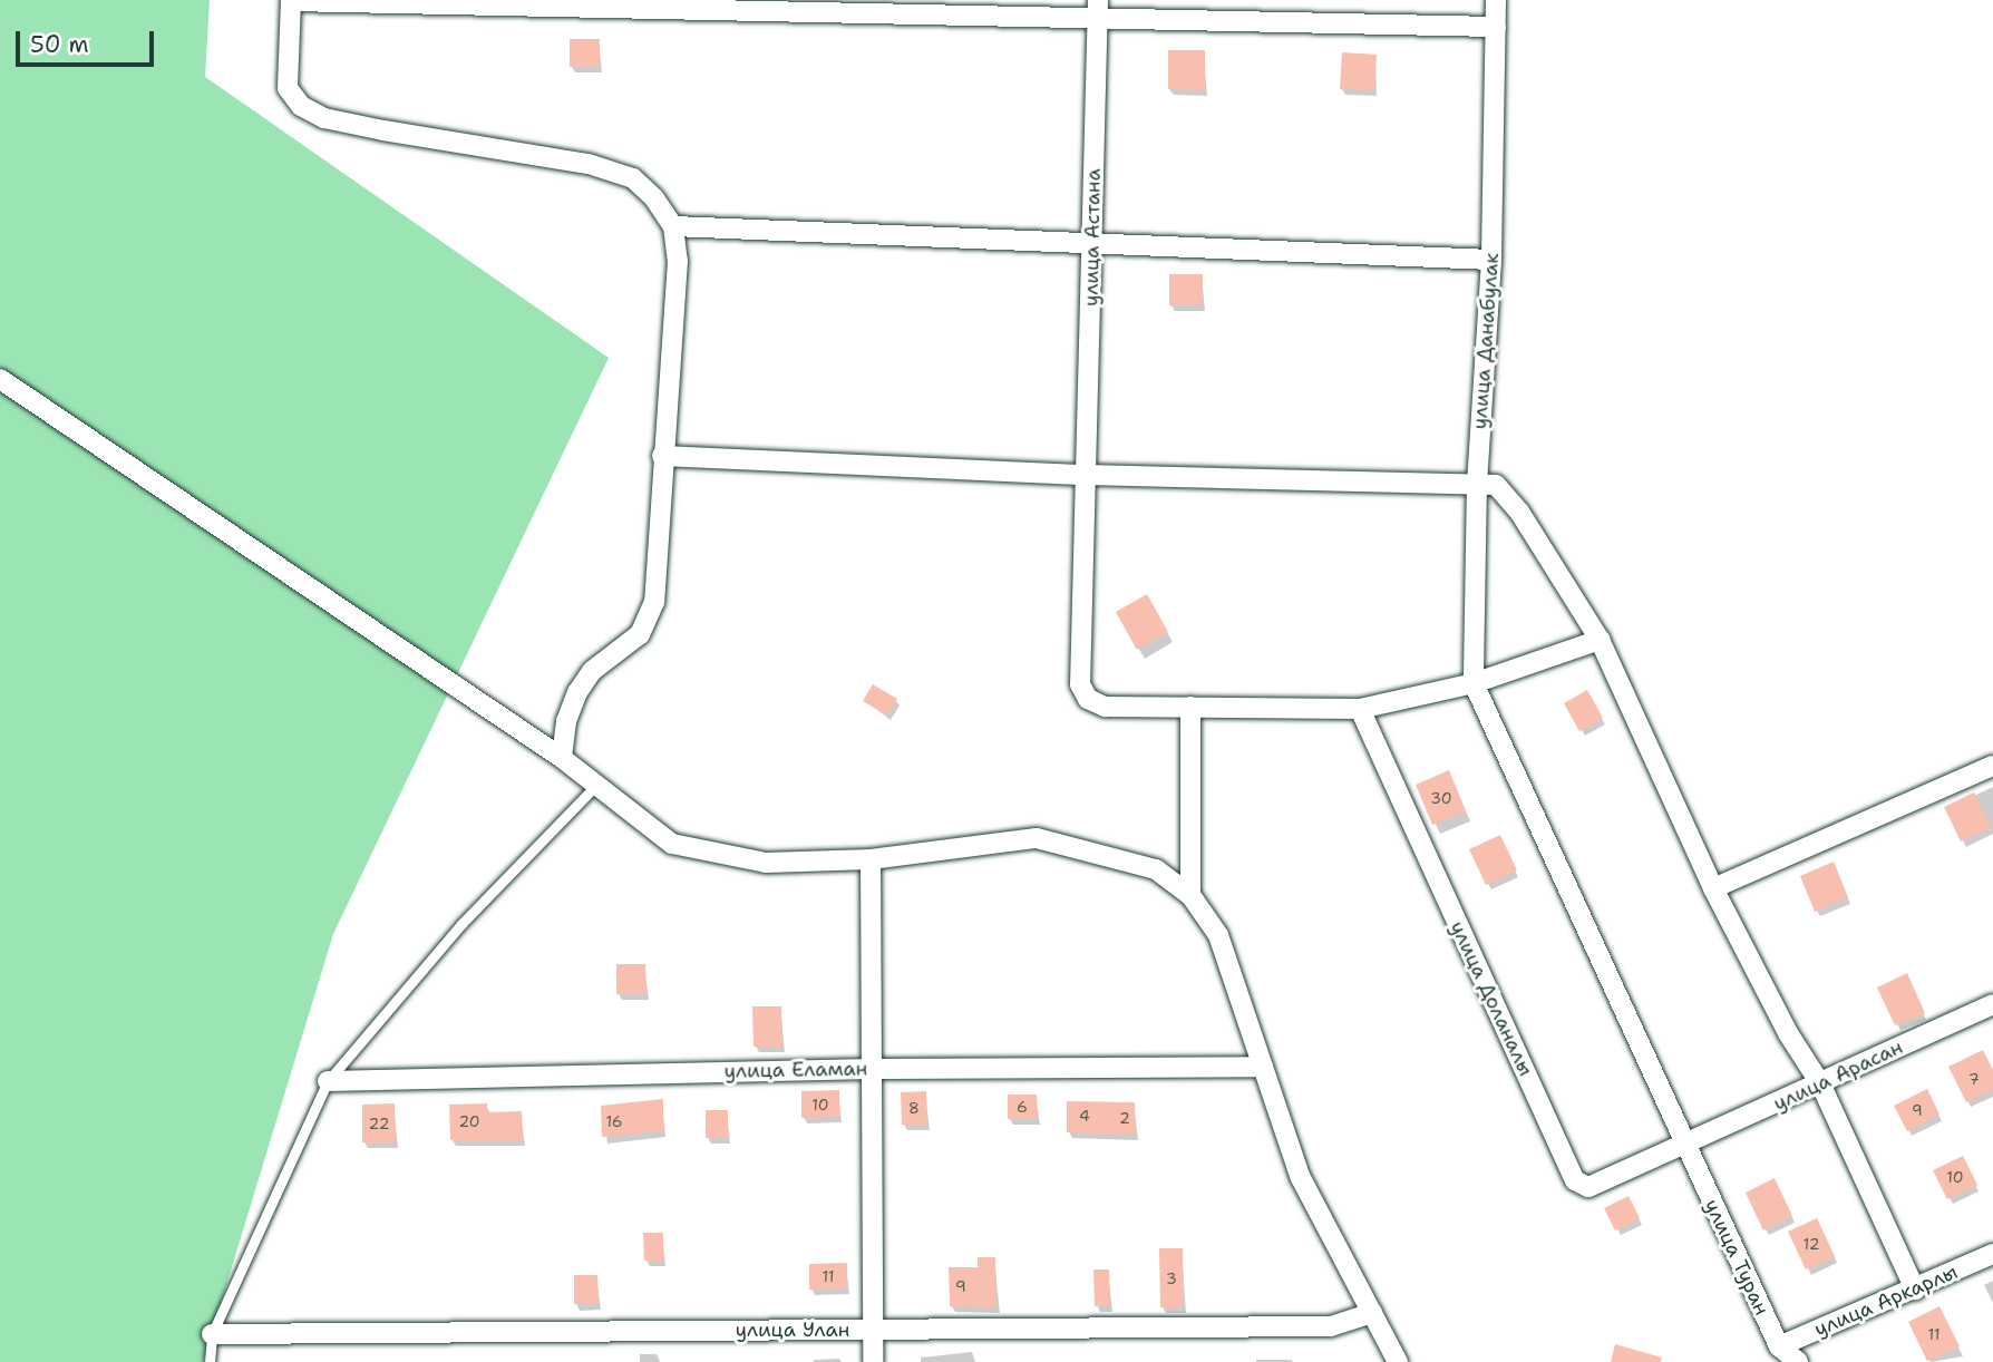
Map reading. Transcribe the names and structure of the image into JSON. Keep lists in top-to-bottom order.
{
  "streets": {
    "street": [
      "улица Астана",
      "улица Данабулак",
      "улица Доланалы",
      "улица Еламан",
      "улица Арасан",
      "улица Туран",
      "улица Аркарлы",
      "улица Улан"
    ]
  },
  "crossings": [
    ["улица Астана", "улица Данабулак"],
    ["улица Астана", "улица Доланалы"],
    ["улица Астана", "улица Туран"],
    ["улица Данабулак", "улица Туран"],
    ["улица Доланалы", "улица Арасан"],
    ["улица Доланалы", "улица Туран"],
    ["улица Арасан", "улица Туран"],
    ["улица Туран", "улица Аркарлы"]
  ],
  "house_numbers": [
    "30",
    "7",
    "10",
    "6",
    "8",
    "9",
    "4",
    "2",
    "20",
    "16",
    "22",
    "10",
    "12",
    "11",
    "3",
    "9",
    "11"
  ],
  "scale_bar": "50 m"
}
